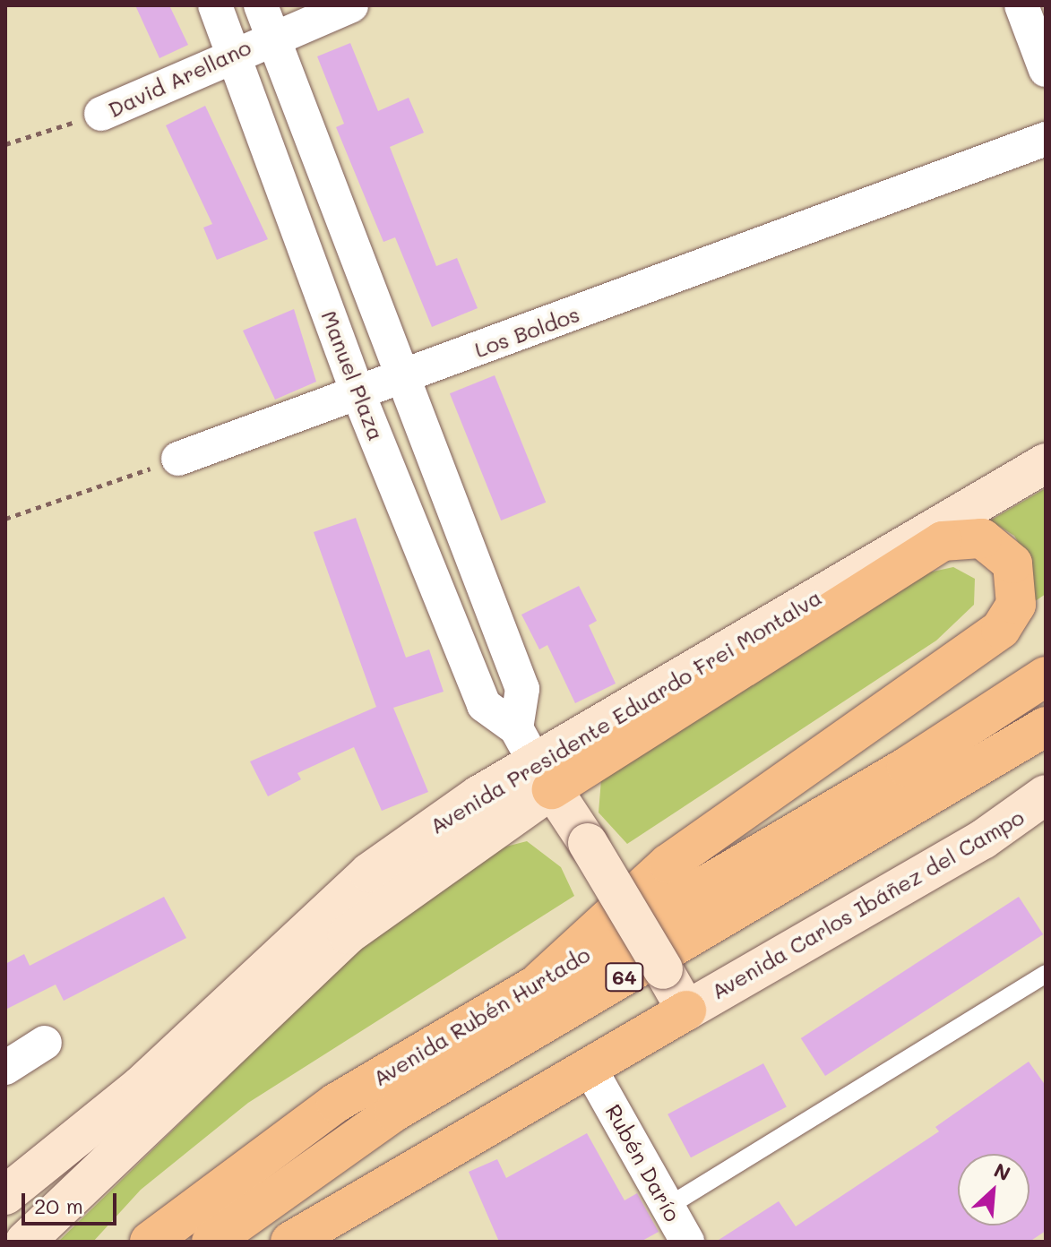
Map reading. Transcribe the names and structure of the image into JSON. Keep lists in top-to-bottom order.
{
  "streets": {
    "highway": ["64", "Avenida Rubén Hurtado"],
    "main road": ["Manuel Plaza", "Avenida Presidente Eduardo Frei Montalva", "Avenida Carlos Ibáñez del Campo"],
    "street": ["David Arellano", "Los Boldos", "Rubén Darío"]
  },
  "crossings": [
    ["David Arellano", "Manuel Plaza"],
    ["Los Boldos", "Manuel Plaza"],
    ["Manuel Plaza", "Avenida Presidente Eduardo Frei Montalva"],
    ["Manuel Plaza", "Avenida Carlos Ibáñez del Campo"]
  ],
  "scale_bar": "20 m",
  "north": "top right"
}
